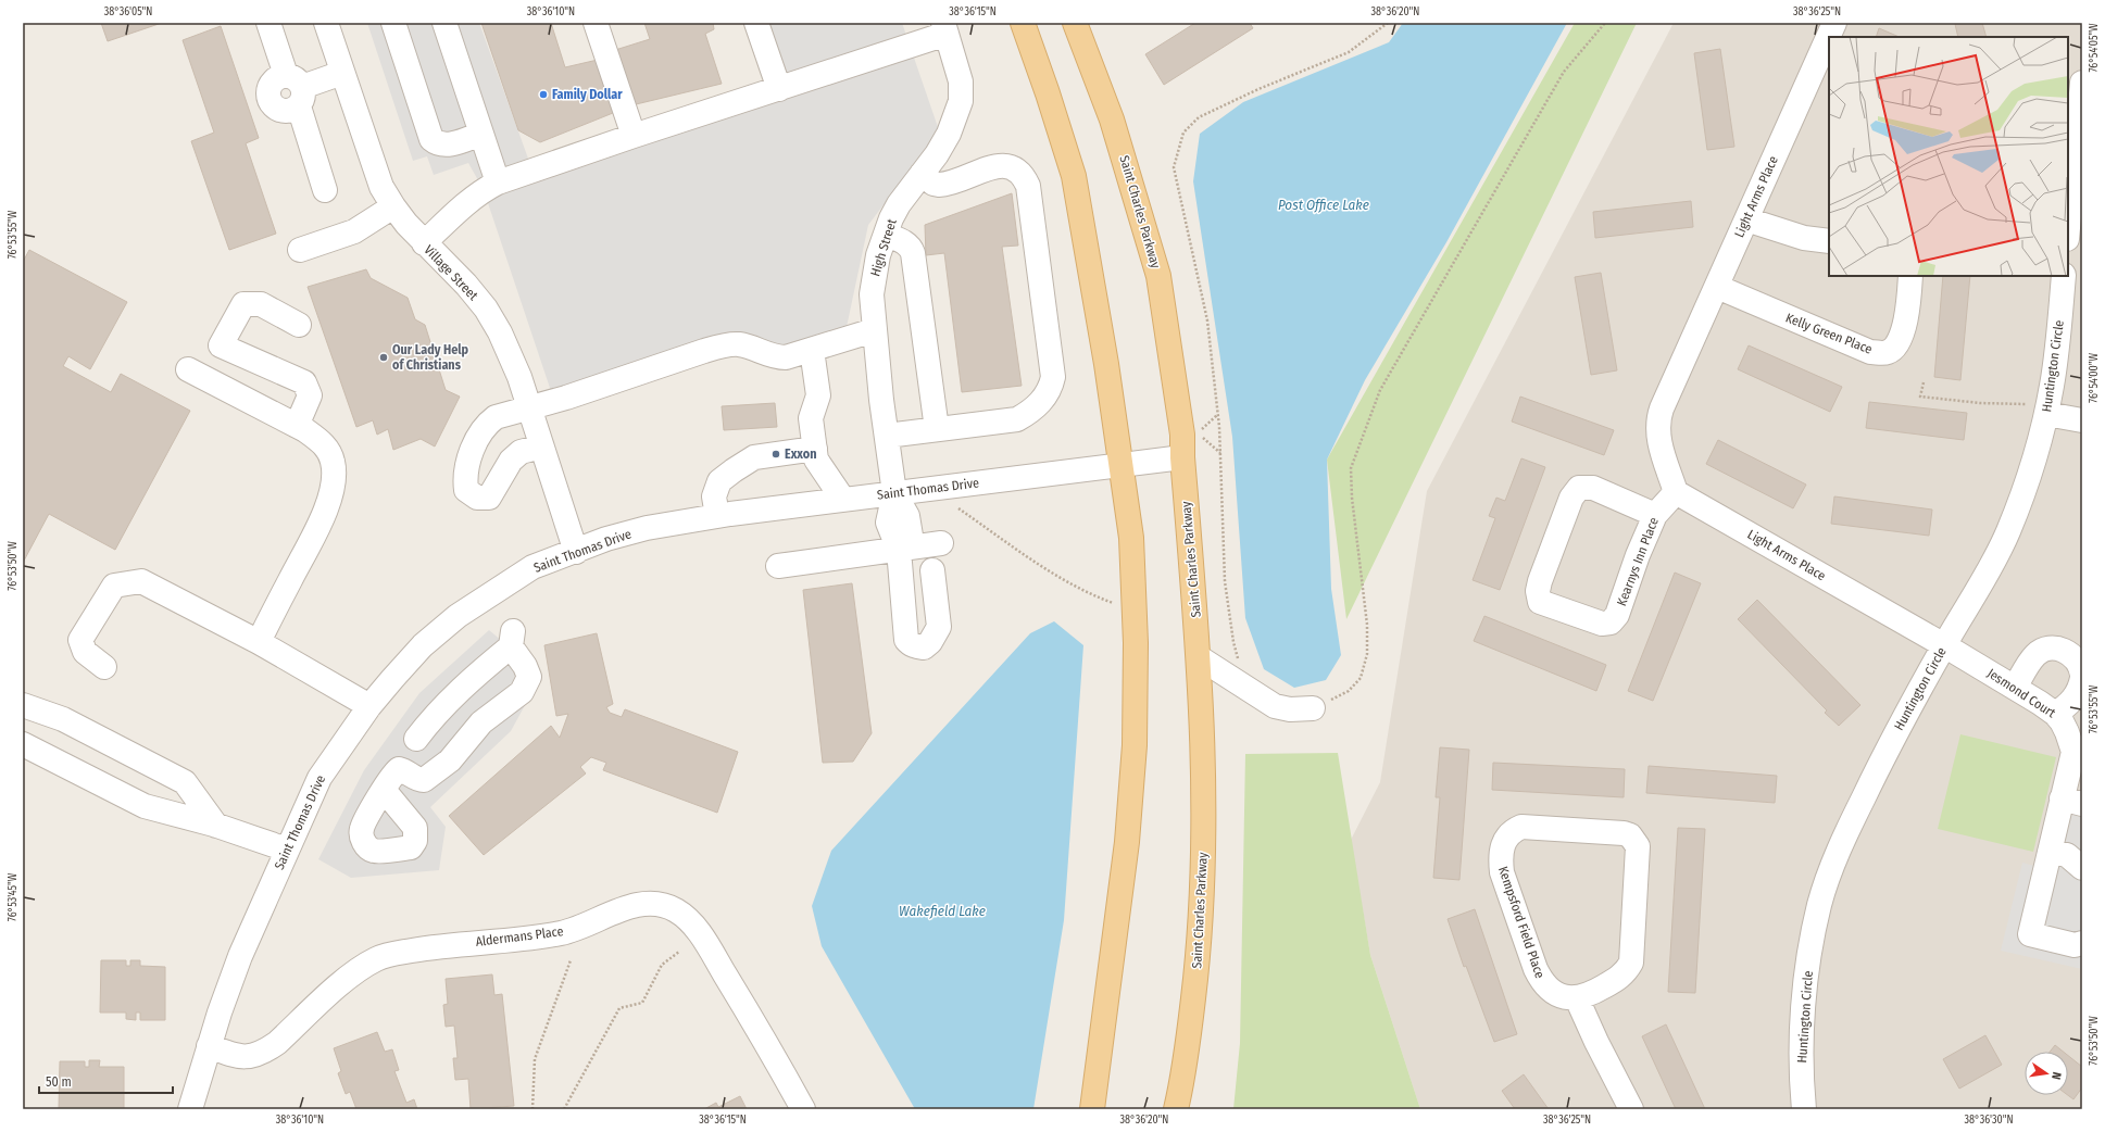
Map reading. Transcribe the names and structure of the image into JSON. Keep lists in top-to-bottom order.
{
  "streets": {
    "main road": ["Saint Charles Parkway"],
    "street": [
      "Light Arms Place",
      "High Street",
      "Village Street",
      "Kelly Green Place",
      "Huntington Circle",
      "Saint Thomas Drive",
      "Kearnys Inn Place",
      "Jesmond Court",
      "Kempsford Field Place",
      "Aldermans Place"
    ]
  },
  "crossings": [
    ["Light Arms Place", "Kelly Green Place"],
    ["Light Arms Place", "Huntington Circle"],
    ["Light Arms Place", "Kearnys Inn Place"],
    ["Light Arms Place", "Jesmond Court"],
    ["Saint Charles Parkway", "Saint Thomas Drive"],
    ["High Street", "Saint Thomas Drive"],
    ["Village Street", "Saint Thomas Drive"],
    ["Huntington Circle", "Jesmond Court"],
    ["Saint Thomas Drive", "Aldermans Place"]
  ],
  "water": ["Post Office Lake", "Wakefield Lake"],
  "places": ["Family Dollar", "Our Lady Help of Christians", "Exxon"],
  "scale_bar": "50 m",
  "north": "right",
  "coordinates": [
    "38°36'05\"N",
    "38°36'10\"N",
    "38°36'15\"N",
    "38°36'20\"N",
    "38°36'25\"N",
    "76°54'05\"W",
    "76°53'55\"W",
    "76°54'00\"W",
    "76°53'50\"W",
    "76°53'45\"W",
    "38°36'30\"N"
  ]
}
